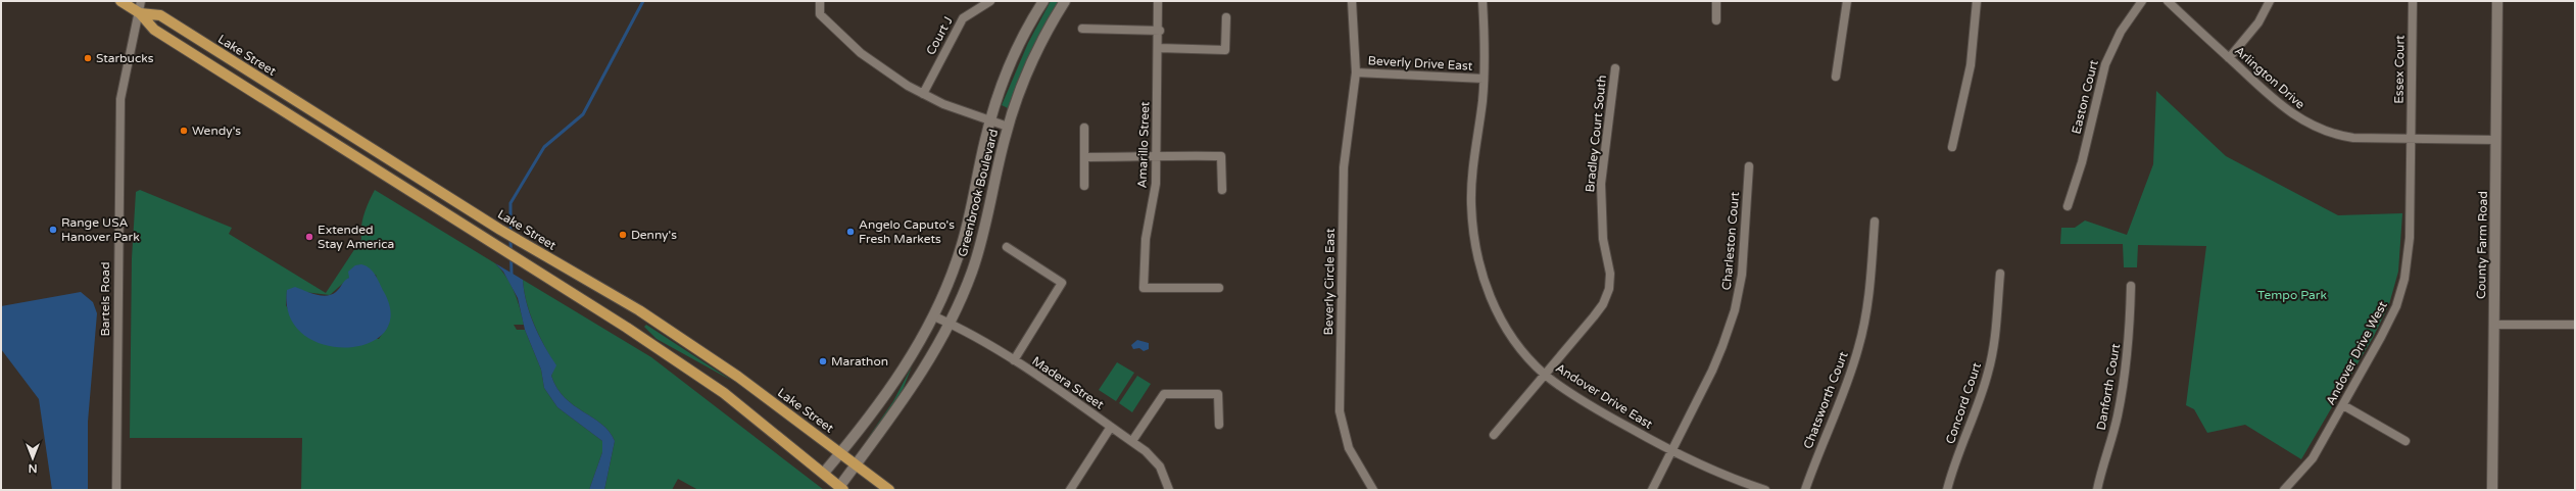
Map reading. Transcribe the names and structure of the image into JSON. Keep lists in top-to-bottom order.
{
  "streets": {
    "main road": ["Lake Street", "Greenbrook Boulevard", "County Farm Road"],
    "street": [
      "Court J",
      "Beverly Drive East",
      "Essex Court",
      "Arlington Drive",
      "Easton Court",
      "Bradley Court South",
      "Amarillo Street",
      "Charleston Court",
      "Beverly Circle East",
      "Bartels Road",
      "Andover Drive West",
      "Madera Street",
      "Danforth Court",
      "Andover Drive East",
      "Chatsworth Court",
      "Concord Court"
    ]
  },
  "crossings": [
    ["Lake Street", "Greenbrook Boulevard"],
    ["Lake Street", "Bartels Road"],
    ["Beverly Drive East", "Beverly Circle East"],
    ["Beverly Drive East", "Andover Drive East"],
    ["Essex Court", "Arlington Drive"],
    ["Essex Court", "Andover Drive West"],
    ["Arlington Drive", "County Farm Road"],
    ["Arlington Drive", "Andover Drive West"],
    ["Bradley Court South", "Andover Drive East"],
    ["Greenbrook Boulevard", "Madera Street"],
    ["Charleston Court", "Andover Drive East"]
  ],
  "parks": ["Tempo Park"],
  "places": [
    "Starbucks",
    "Wendy's",
    "Range USA Hanover Park",
    "Angelo Caputo's Fresh Markets",
    "Denny's",
    "Extended Stay America",
    "Marathon"
  ],
  "north": "bottom"
}
